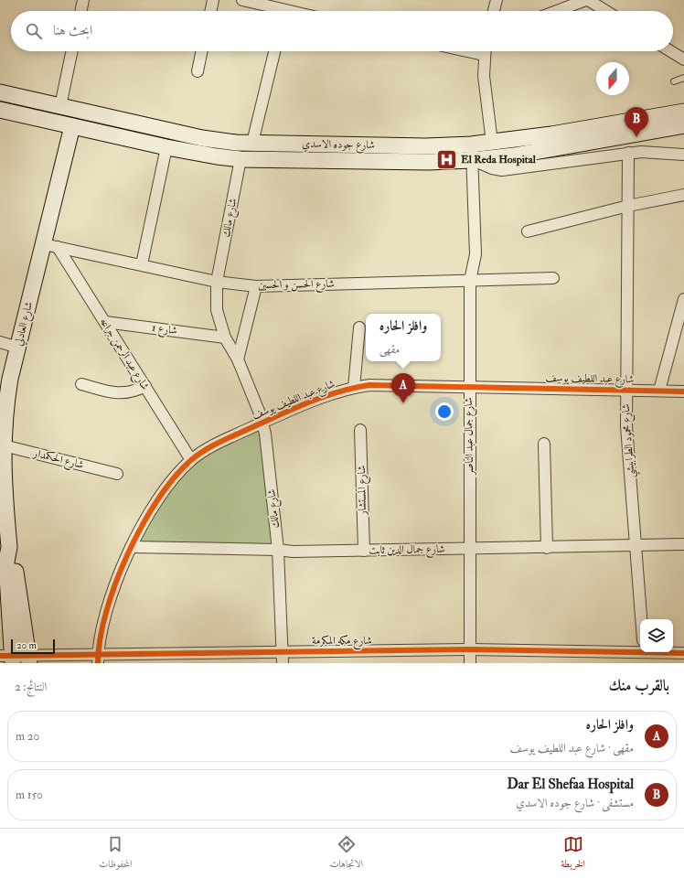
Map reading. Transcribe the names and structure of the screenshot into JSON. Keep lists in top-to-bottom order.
{
  "streets": {
    "main road": ["شارع جوده الاسدي", "شارع العادلي"],
    "street": [
      "شارع مالك",
      "شارع الحسن و الحسين",
      "شارع 1",
      "شارع عبد الرحمن جراعه",
      "شارع عبد اللطيف يوسف",
      "شارع جمال عبد الناصر",
      "شارع محمود الطرابيشي",
      "شارع الحكمدار",
      "شارع المستشار",
      "شارع جمال الدين ثابت",
      "شارع مكه المكرمة"
    ]
  },
  "crossings": [
    ["شارع جوده الاسدي", "شارع مالك"],
    ["شارع جوده الاسدي", "شارع العادلي"],
    ["شارع جوده الاسدي", "شارع جمال عبد الناصر"],
    ["شارع جوده الاسدي", "شارع محمود الطرابيشي"],
    ["شارع مالك", "شارع الحسن و الحسين"],
    ["شارع مالك", "شارع 1"],
    ["شارع مالك", "شارع عبد اللطيف يوسف"],
    ["شارع مالك", "شارع جمال الدين ثابت"],
    ["شارع مالك", "شارع مكه المكرمة"],
    ["شارع الحسن و الحسين", "شارع العادلي"],
    ["شارع الحسن و الحسين", "شارع عبد الرحمن جراعه"],
    ["شارع الحسن و الحسين", "شارع جمال عبد الناصر"],
    ["شارع العادلي", "شارع عبد الرحمن جراعه"],
    ["شارع العادلي", "شارع الحكمدار"],
    ["شارع العادلي", "شارع مكه المكرمة"],
    ["شارع 1", "شارع عبد الرحمن جراعه"],
    ["شارع عبد الرحمن جراعه", "شارع عبد اللطيف يوسف"],
    ["شارع عبد اللطيف يوسف", "شارع جمال عبد الناصر"],
    ["شارع عبد اللطيف يوسف", "شارع محمود الطرابيشي"],
    ["شارع عبد اللطيف يوسف", "شارع جمال الدين ثابت"],
    ["شارع عبد اللطيف يوسف", "شارع مكه المكرمة"],
    ["شارع جمال عبد الناصر", "شارع جمال الدين ثابت"],
    ["شارع جمال عبد الناصر", "شارع مكه المكرمة"],
    ["شارع محمود الطرابيشي", "شارع جمال الدين ثابت"],
    ["شارع المستشار", "شارع جمال الدين ثابت"]
  ],
  "places": {
    "hospital": ["El Reda Hospital"]
  },
  "scale_bar": "20 m",
  "north": "bottom",
  "page": {
    "search": "ابحث هنا",
    "pins": ["B", "A"],
    "popup": ["وافلز الحاره", "مقهى"],
    "scale": "20 m",
    "heading": ["بالقرب منك", "النتائج: 2"],
    "list": [
      {
        "mark": "A",
        "name": "وافلز الحاره",
        "note": "مقهى · شارع عبد اللطيف يوسف",
        "value": "20 m"
      },
      {
        "mark": "B",
        "name": "Dar El Shefaa Hospital",
        "note": "مستشفى · شارع جوده الاسدي",
        "value": "150 m"
      }
    ],
    "nav": ["الخريطة", "الاتجاهات", "المحفوظات"]
  }
}
